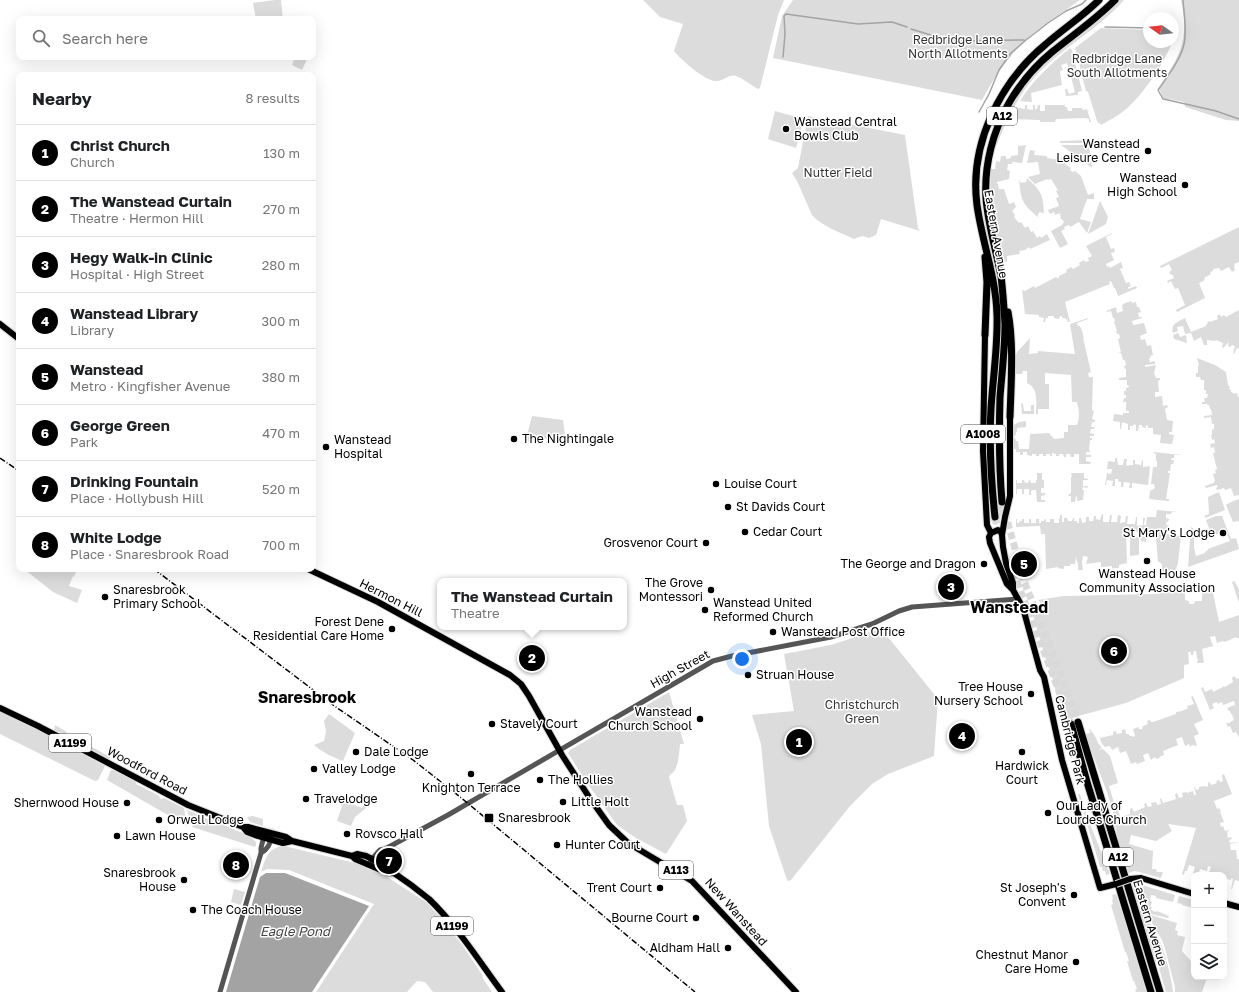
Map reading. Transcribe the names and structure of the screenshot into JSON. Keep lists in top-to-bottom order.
{
  "streets": {
    "highway": ["A12", "Eastern Avenue"],
    "main road": [
      "A1008",
      "Hermon Hill",
      "Cambridge Park",
      "A1199",
      "Woodford Road",
      "A113",
      "New Wanstead"
    ],
    "street": ["High Street"]
  },
  "crossings": [
    ["A12", "Eastern Avenue"],
    ["A12", "A1008"],
    ["Hermon Hill", "High Street"],
    ["Hermon Hill", "New Wanstead"],
    ["High Street", "Cambridge Park"],
    ["High Street", "A1199"],
    ["High Street", "New Wanstead"],
    ["A1199", "Woodford Road"]
  ],
  "districts": ["Wanstead", "Snaresbrook"],
  "water": ["Eagle Pond"],
  "parks": [
    "Redbridge Lane North Allotments",
    "Redbridge Lane South Allotments",
    "Nutter Field",
    "Christchurch Green"
  ],
  "places": {
    "other": [
      "Wanstead Central Bowls Club",
      "Wanstead Leisure Centre",
      "Wanstead High School",
      "The Nightingale",
      "Wanstead Hospital",
      "Louise Court",
      "St Davids Court",
      "Cedar Court",
      "St Mary's Lodge",
      "Grosvenor Court",
      "Wanstead House Community Association",
      "The George and Dragon",
      "The Grove Montessori",
      "Snaresbrook Primary School",
      "Wanstead United Reformed Church",
      "Forest Dene Residential Care Home",
      "Wanstead Post Office",
      "Struan House",
      "Tree House Nursery School",
      "Wanstead Church School",
      "Stavely Court",
      "Dale Lodge",
      "Hardwick Court",
      "Valley Lodge",
      "Knighton Terrace",
      "The Hollies",
      "Travelodge",
      "Little Holt",
      "Shernwood House",
      "Our Lady of Lourdes Church",
      "Orwell Lodge",
      "Rovsco Hall",
      "Lawn House",
      "Hunter Court",
      "Snaresbrook House",
      "Trent Court",
      "St Joseph's Convent",
      "The Coach House",
      "Bourne Court",
      "Aldham Hall",
      "Chestnut Manor Care Home"
    ],
    "transit": ["Snaresbrook"]
  },
  "north": "left",
  "page": {
    "search": "Search here",
    "heading": ["Nearby", "8 results"],
    "list": [
      {
        "mark": "1",
        "name": "Christ Church",
        "note": "Church",
        "value": "130 m"
      },
      {
        "mark": "2",
        "name": "The Wanstead Curtain",
        "note": "Theatre · Hermon Hill",
        "value": "270 m"
      },
      {
        "mark": "3",
        "name": "Hegy Walk-in Clinic",
        "note": "Hospital · High Street",
        "value": "280 m"
      },
      {
        "mark": "4",
        "name": "Wanstead Library",
        "note": "Library",
        "value": "300 m"
      },
      {
        "mark": "5",
        "name": "Wanstead",
        "note": "Metro · Kingfisher Avenue",
        "value": "380 m"
      },
      {
        "mark": "6",
        "name": "George Green",
        "note": "Park",
        "value": "470 m"
      },
      {
        "mark": "7",
        "name": "Drinking Fountain",
        "note": "Place · Hollybush Hill",
        "value": "520 m"
      },
      {
        "mark": "8",
        "name": "White Lodge",
        "note": "Place · Snaresbrook Road",
        "value": "700 m"
      }
    ],
    "pins": [
      "5",
      "3",
      "6",
      "2",
      "4",
      "1",
      "7",
      "8"
    ],
    "popup": ["The Wanstead Curtain", "Theatre"],
    "map_buttons": ["+", "−"]
  }
}
